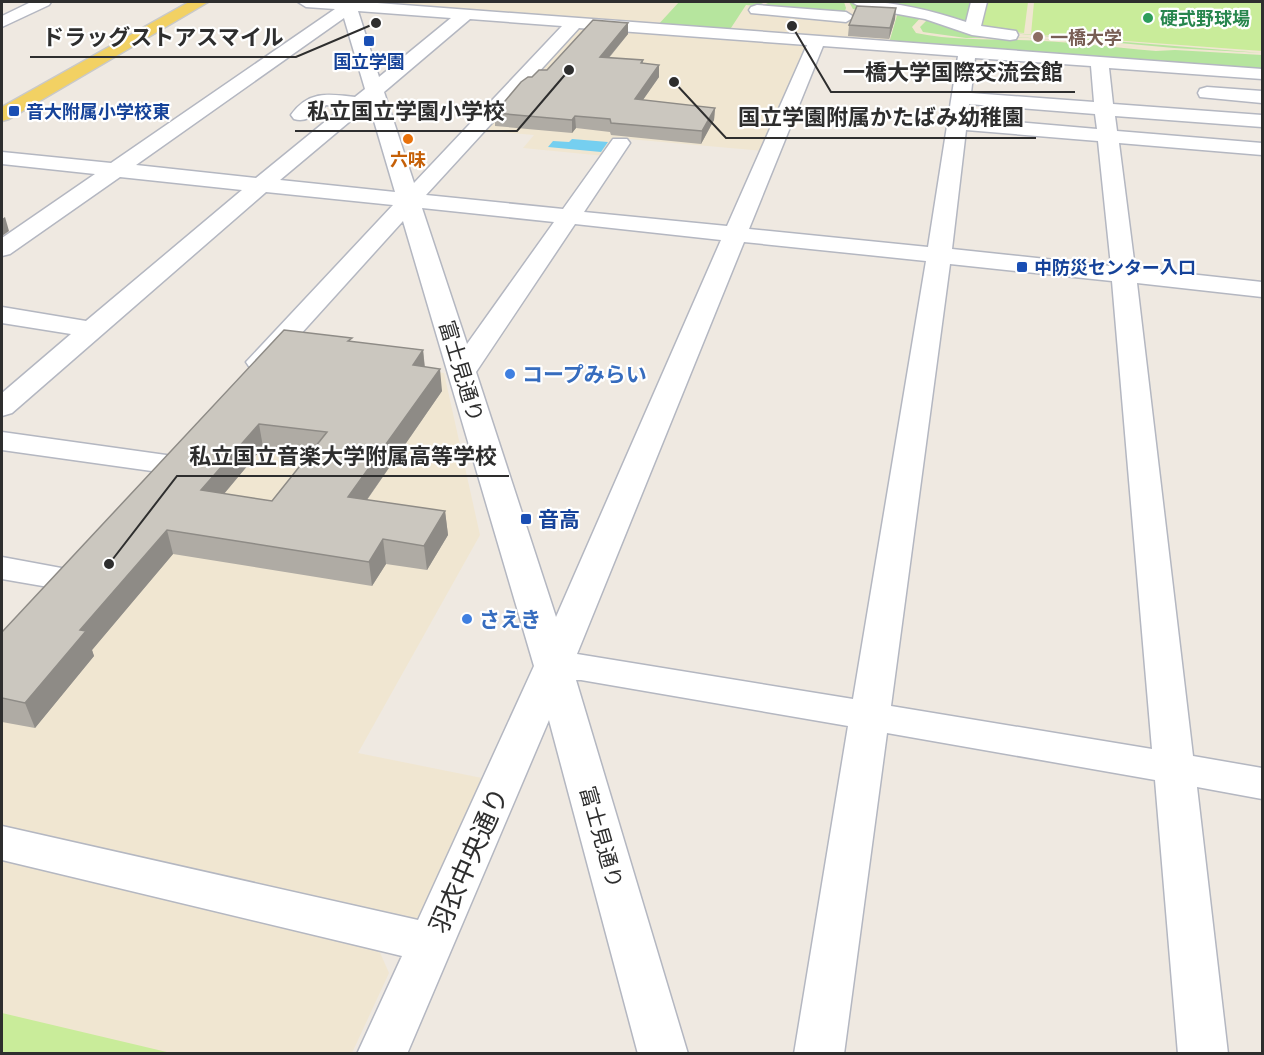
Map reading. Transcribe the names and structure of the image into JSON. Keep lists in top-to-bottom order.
{
  "streets": {
    "street": ["富士見通り", "羽衣中央通り"]
  },
  "crossings": [
    ["富士見通り", "羽衣中央通り"]
  ],
  "places": {
    "other": [
      "硬式野球場",
      "ドラッグストアスマイル",
      "一橋大学国際交流会館",
      "一橋大学",
      "私立国立学園小学校",
      "国立学園附属かたばみ幼稚園",
      "六味",
      "コープみらい",
      "私立国立音楽大学附属高等学校",
      "さえき"
    ],
    "transit": [
      "国立学園",
      "音大附属小学校東",
      "中防災センター入口",
      "音高"
    ]
  }
}
